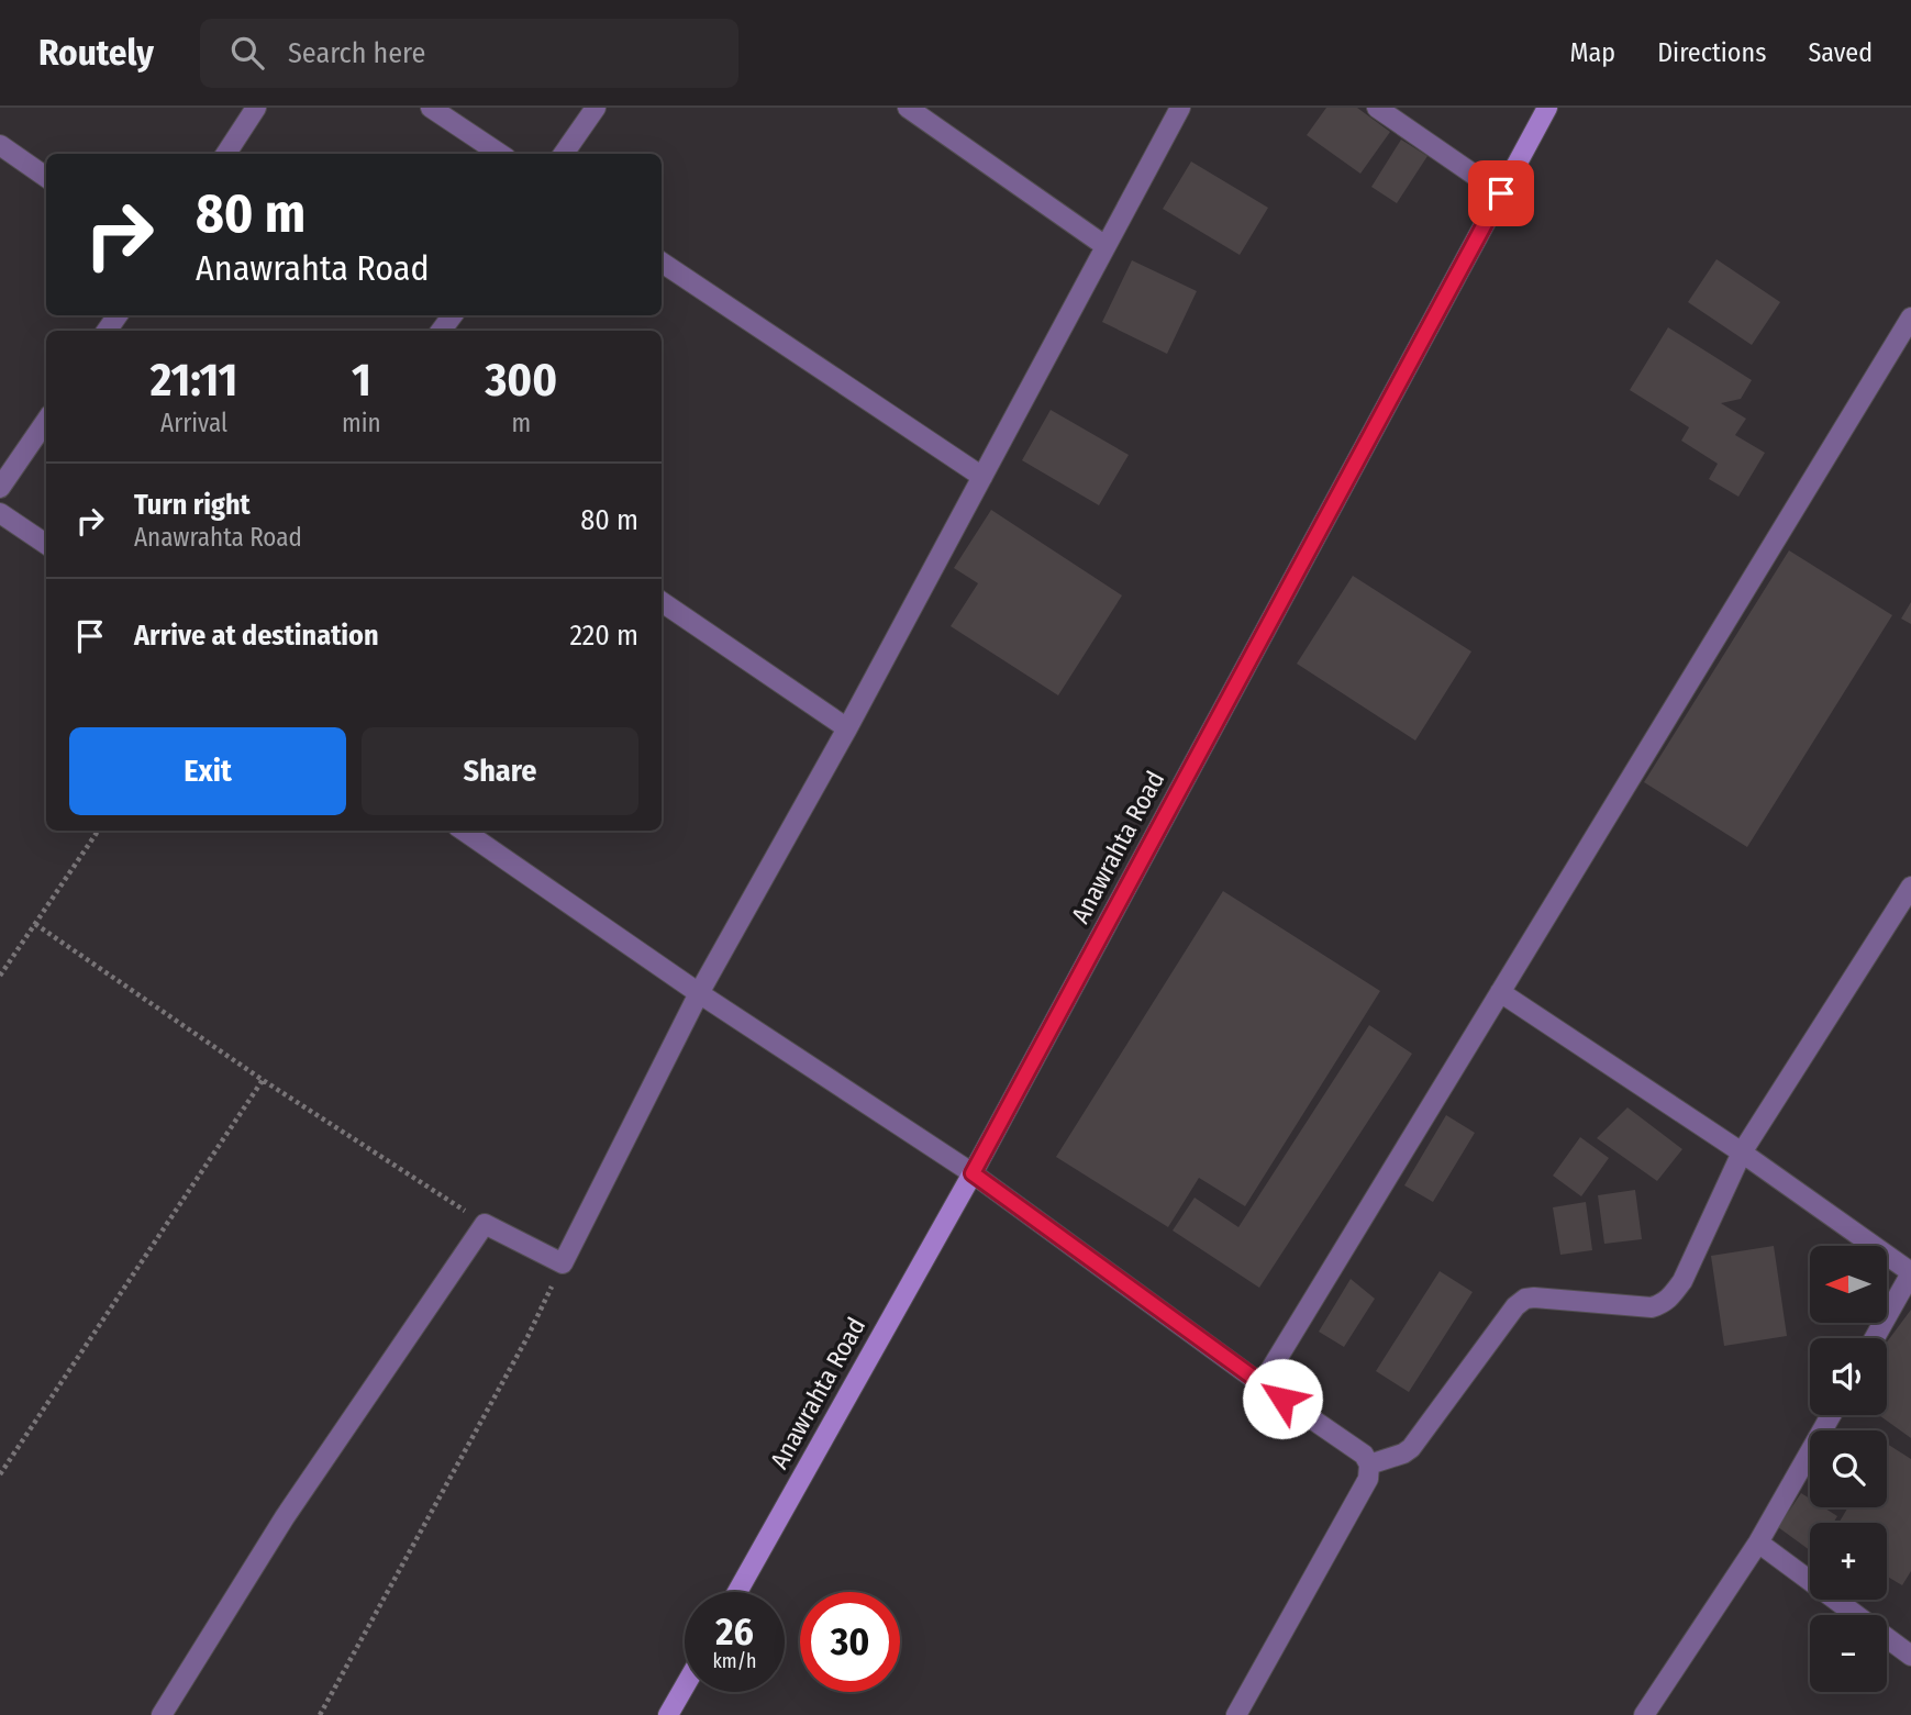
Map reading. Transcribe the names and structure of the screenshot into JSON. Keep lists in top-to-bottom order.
{
  "streets": {
    "main road": ["Anawrahta Road"]
  },
  "north": "left",
  "page": {
    "header": "Routely",
    "search": "Search here",
    "nav": ["Map", "Directions", "Saved"],
    "turn": ["80 m", "Anawrahta Road"],
    "eta": [
      "21:11",
      "Arrival",
      "1",
      "min",
      "300",
      "m"
    ],
    "list": [
      {
        "name": "Turn right",
        "note": "Anawrahta Road",
        "value": "80 m"
      },
      {
        "name": "Arrive at destination",
        "value": "220 m"
      }
    ],
    "buttons": ["Exit", "Share"],
    "map_buttons": ["+", "−"],
    "speed": "26 km/h",
    "limit": "30"
  }
}
